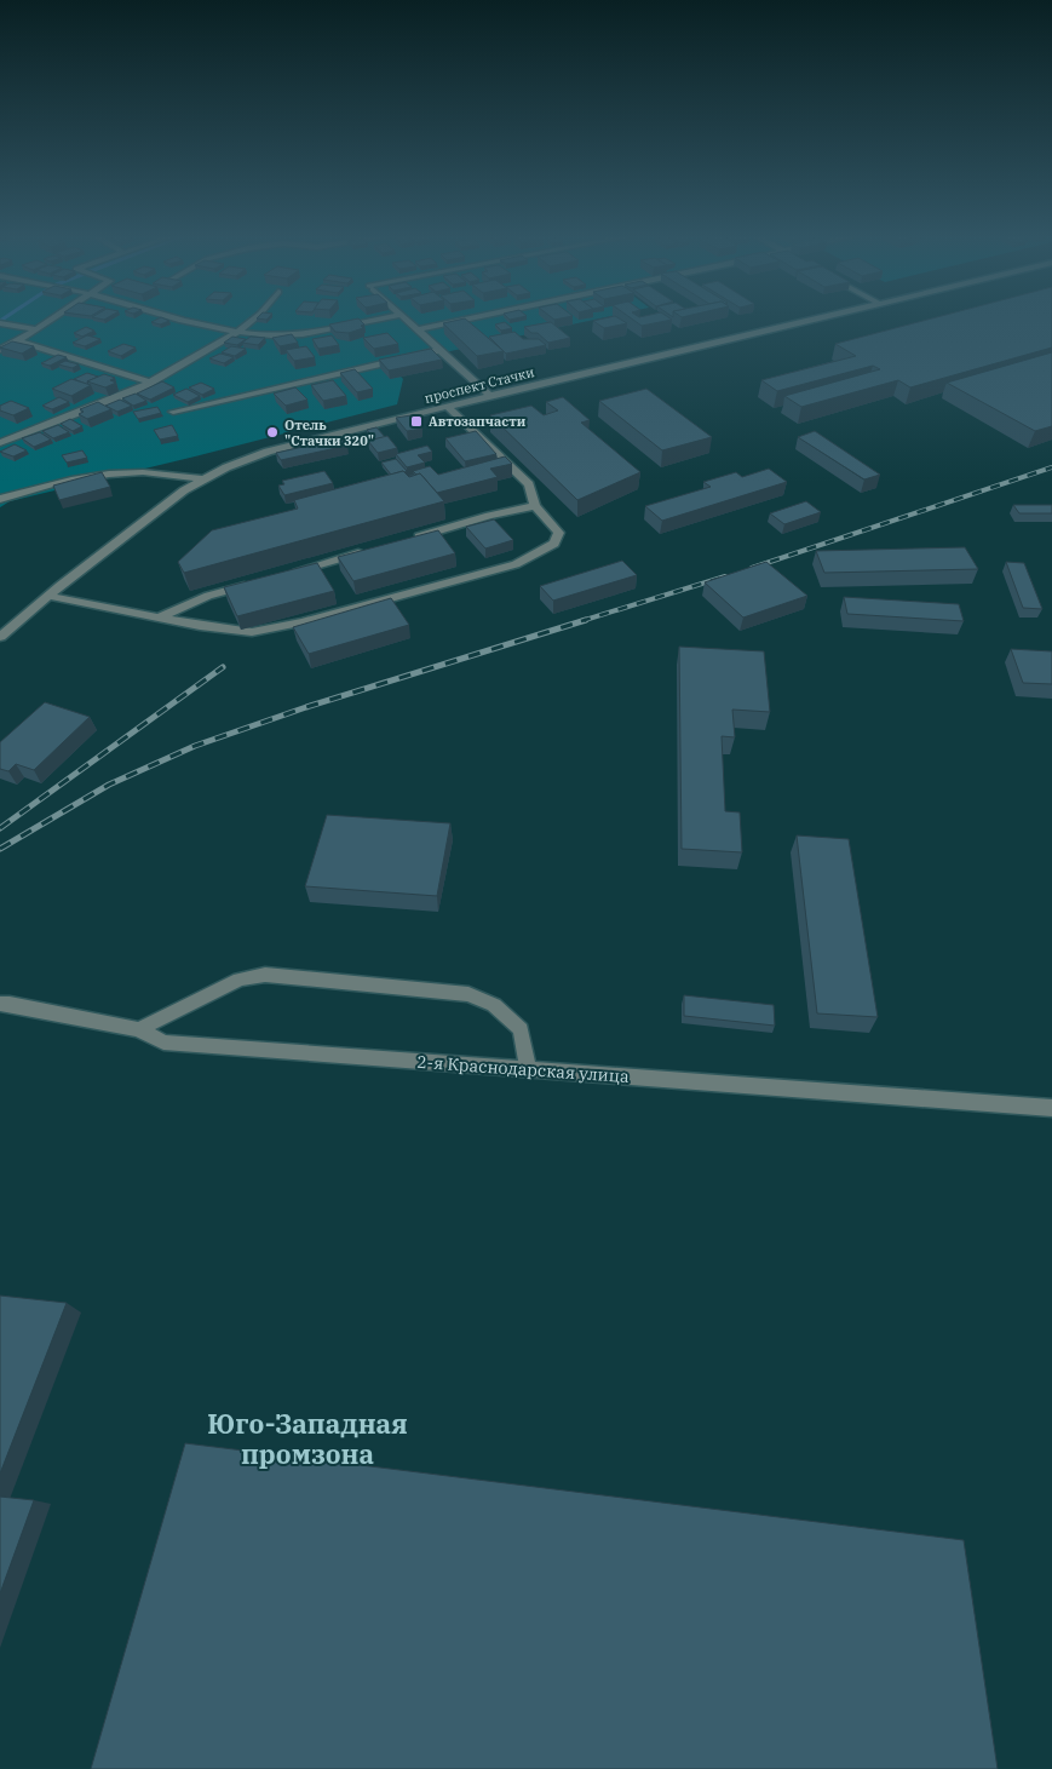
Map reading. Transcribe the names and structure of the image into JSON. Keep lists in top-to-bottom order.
{
  "streets": {
    "street": ["проспект Стачки", "2-я Краснодарская улица"]
  },
  "districts": ["Юго-Западная промзона"],
  "places": {
    "transit": ["Автозапчасти"],
    "other": ["Отель \"Стачки 320\""]
  }
}
